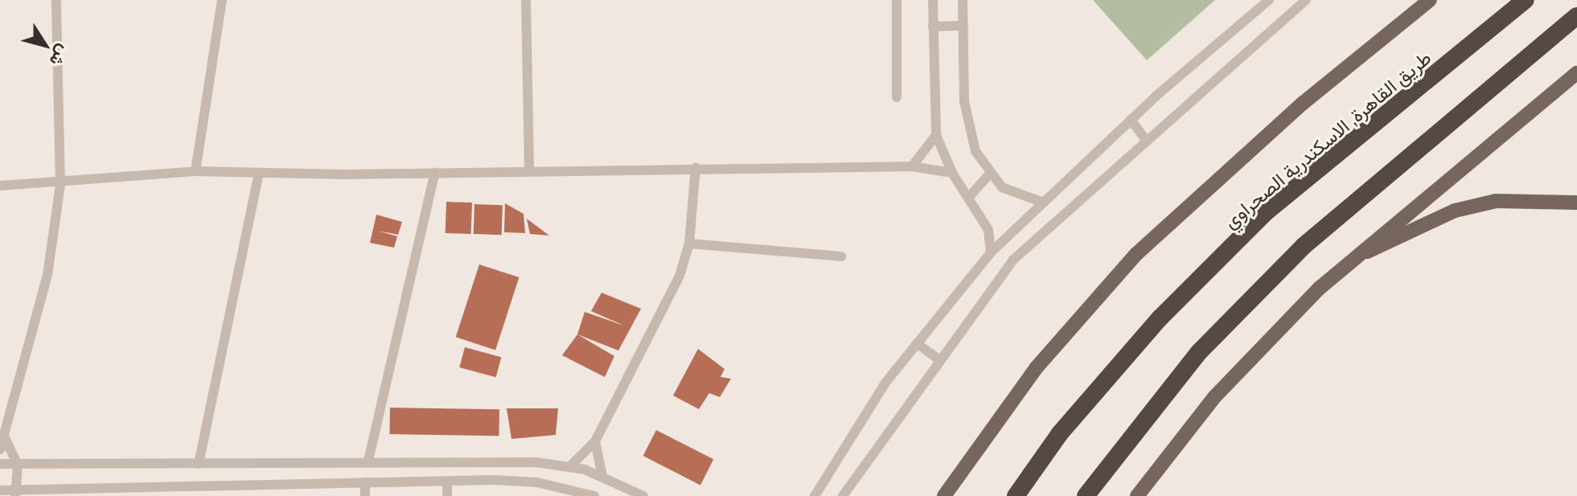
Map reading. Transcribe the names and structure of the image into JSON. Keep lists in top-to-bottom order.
{
  "streets": {
    "highway": ["طريق القاهرة, الاسكندرية الصحراوي"]
  },
  "north": "bottom right"
}
